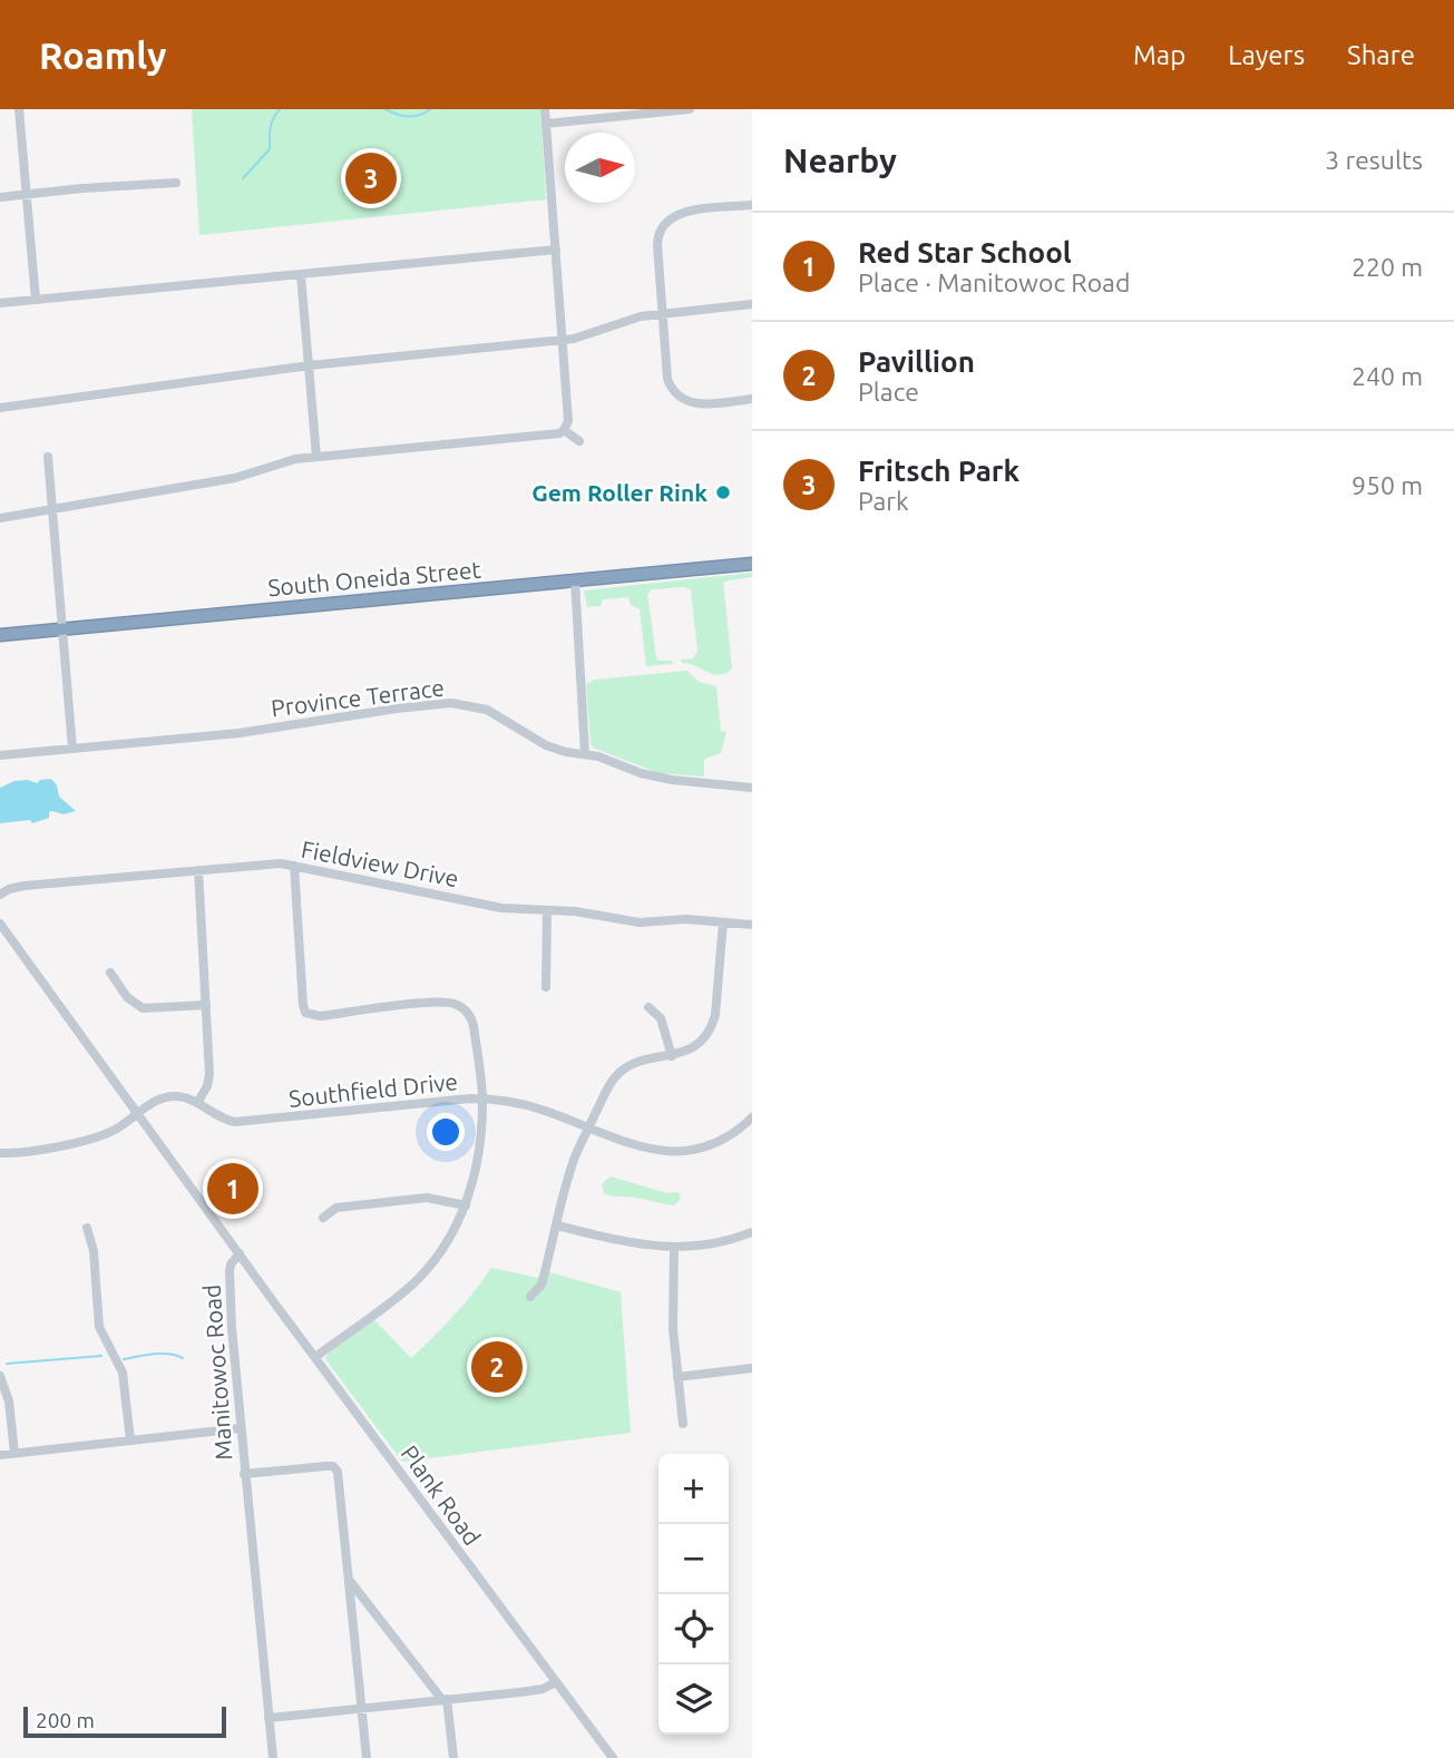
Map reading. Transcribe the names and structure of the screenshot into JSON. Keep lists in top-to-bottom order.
{
  "streets": {
    "highway": ["South Oneida Street"],
    "street": [
      "Province Terrace",
      "Fieldview Drive",
      "Southfield Drive",
      "Manitowoc Road",
      "Plank Road"
    ]
  },
  "crossings": [
    ["Southfield Drive", "Manitowoc Road"],
    ["Manitowoc Road", "Plank Road"]
  ],
  "places": ["Gem Roller Rink"],
  "scale_bar": "200 m",
  "north": "right",
  "page": {
    "header": "Roamly",
    "nav": ["Map", "Layers", "Share"],
    "heading": ["Nearby", "3 results"],
    "pins": ["3", "1", "2"],
    "list": [
      {
        "mark": "1",
        "name": "Red Star School",
        "note": "Place · Manitowoc Road",
        "value": "220 m"
      },
      {
        "mark": "2",
        "name": "Pavillion",
        "note": "Place",
        "value": "240 m"
      },
      {
        "mark": "3",
        "name": "Fritsch Park",
        "note": "Park",
        "value": "950 m"
      }
    ],
    "map_buttons": ["+", "−"],
    "scale": "200 m"
  }
}
